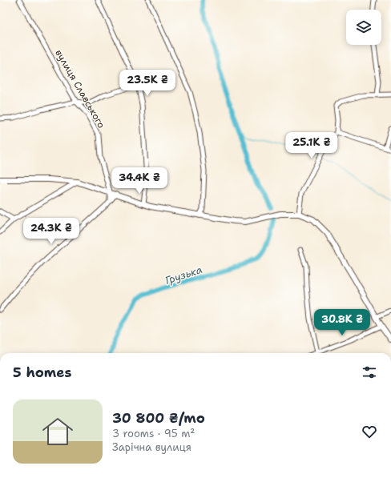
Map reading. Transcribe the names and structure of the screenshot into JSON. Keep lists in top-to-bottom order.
{
  "streets": {
    "street": ["вулиця Славського"]
  },
  "water": ["Грузька"],
  "page": {
    "price": [
      "23.5K ₴",
      "25.1K ₴",
      "34.4K ₴",
      "24.3K ₴",
      "30.8K ₴"
    ],
    "heading": "5 homes",
    "list": [
      {
        "name": "30 800 ₴/mo",
        "note": "3 rooms · 95 m² · Зарічна вулиця"
      }
    ]
  }
}
